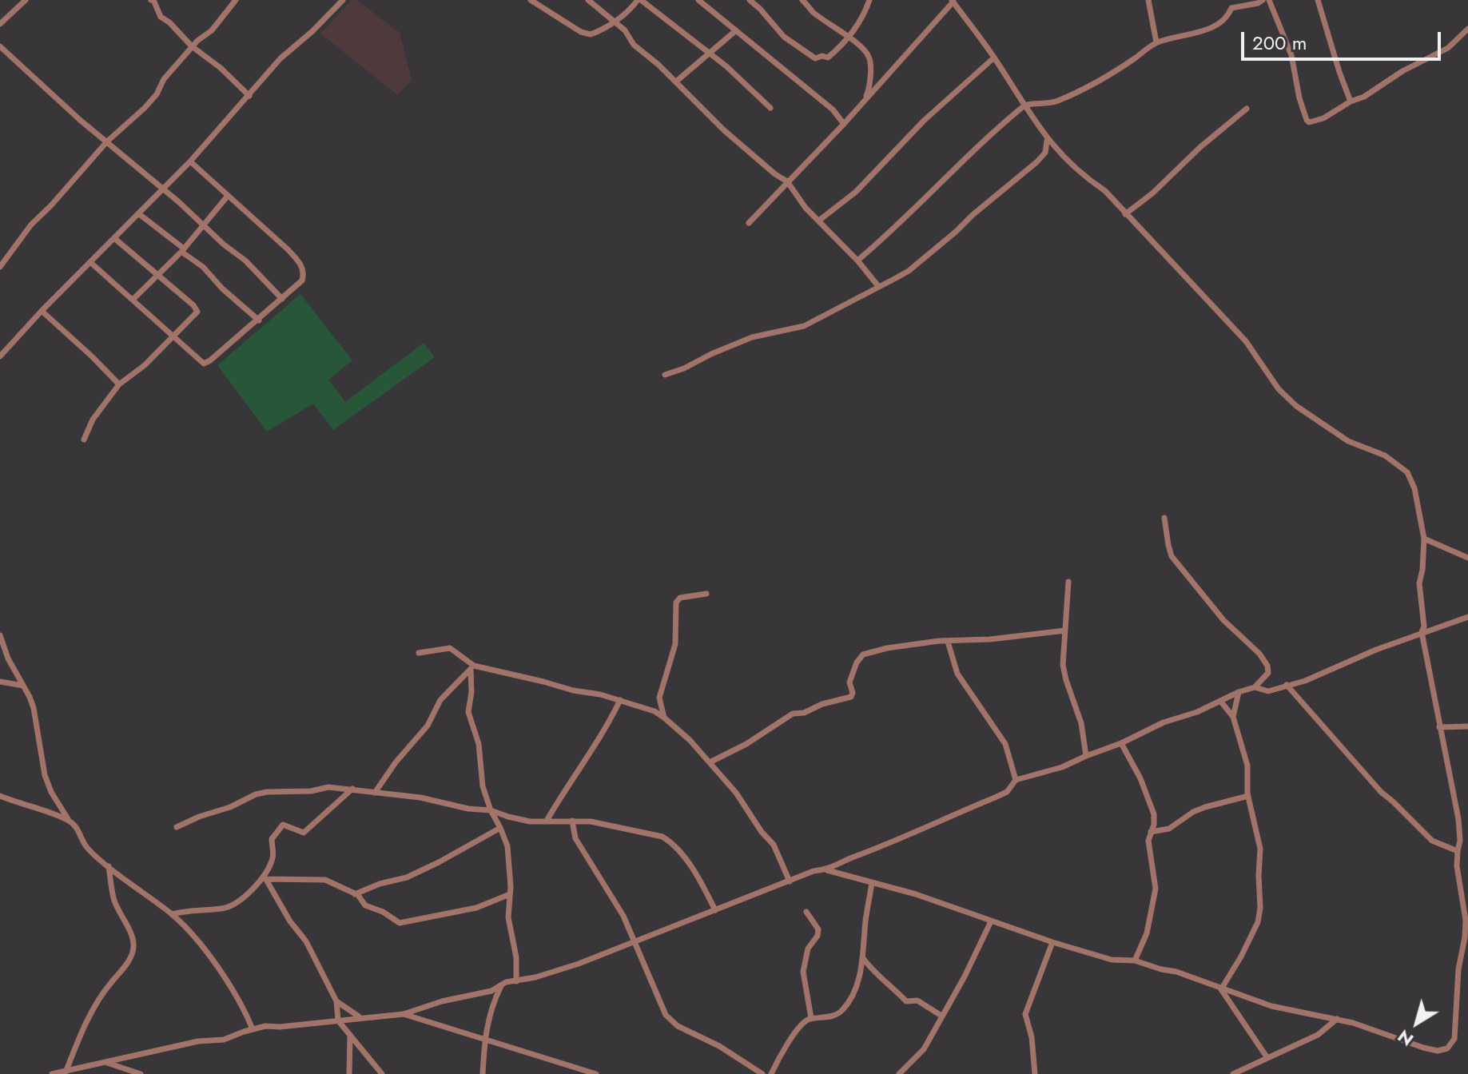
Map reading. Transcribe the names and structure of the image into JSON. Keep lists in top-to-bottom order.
{
  "scale_bar": "200 m",
  "north": "bottom left"
}
